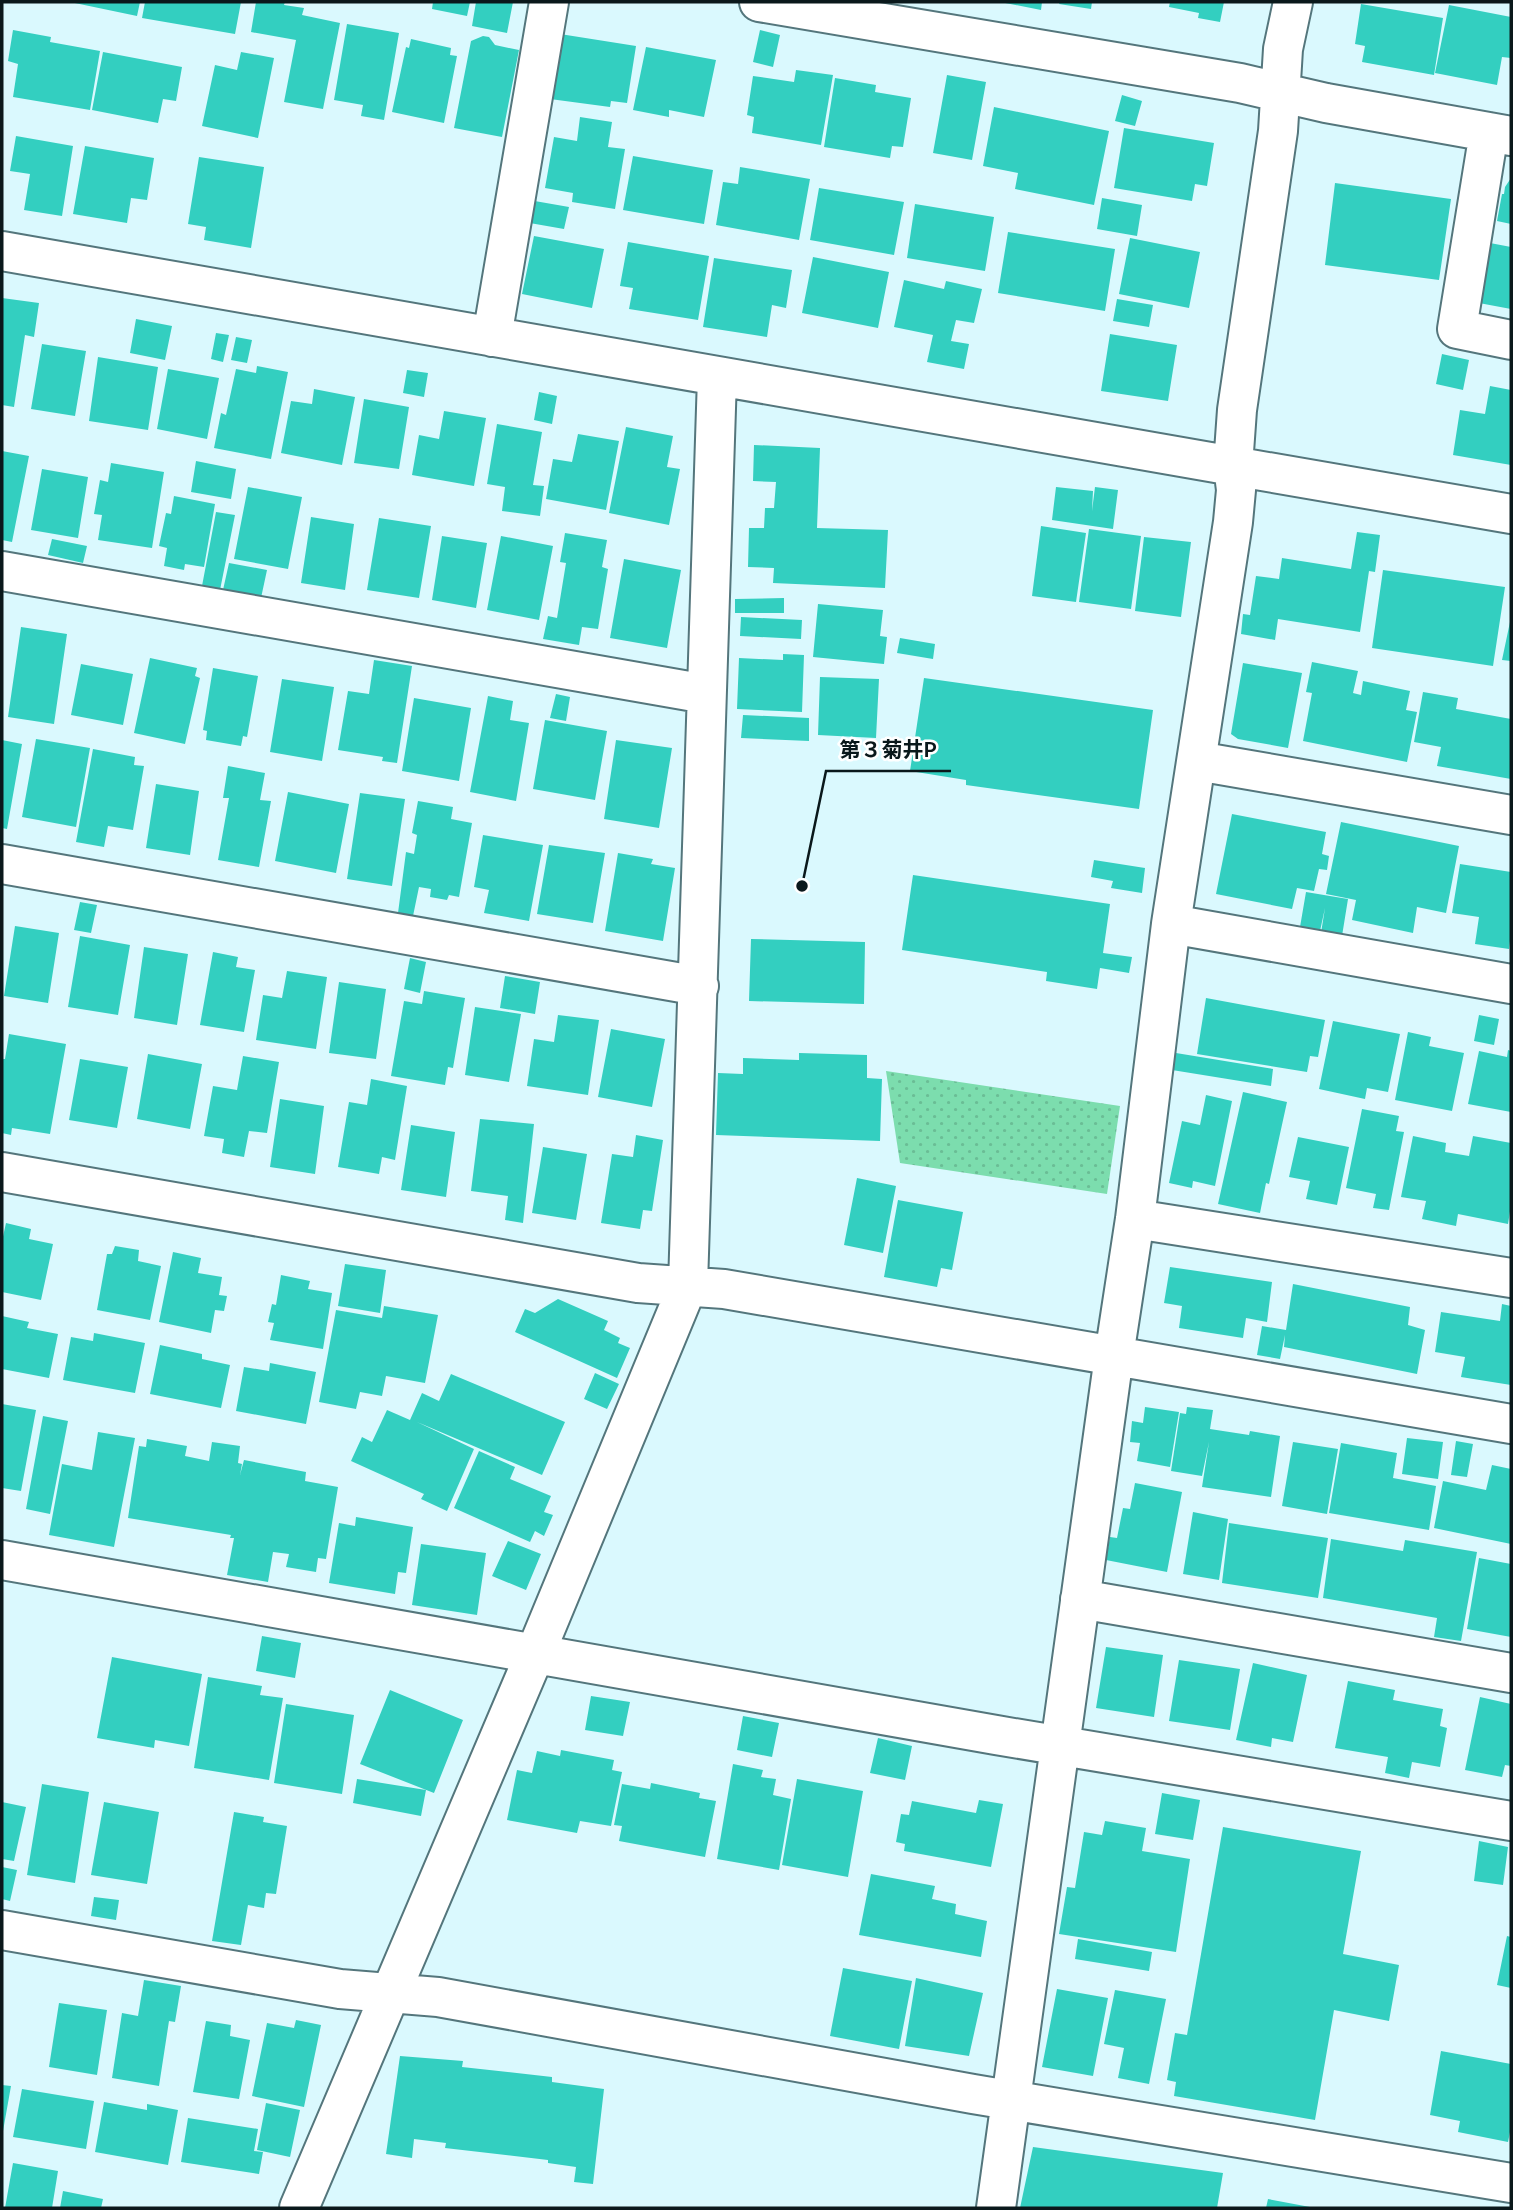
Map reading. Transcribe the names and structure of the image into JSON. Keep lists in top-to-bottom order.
{
  "places": ["第３菊井P"]
}
